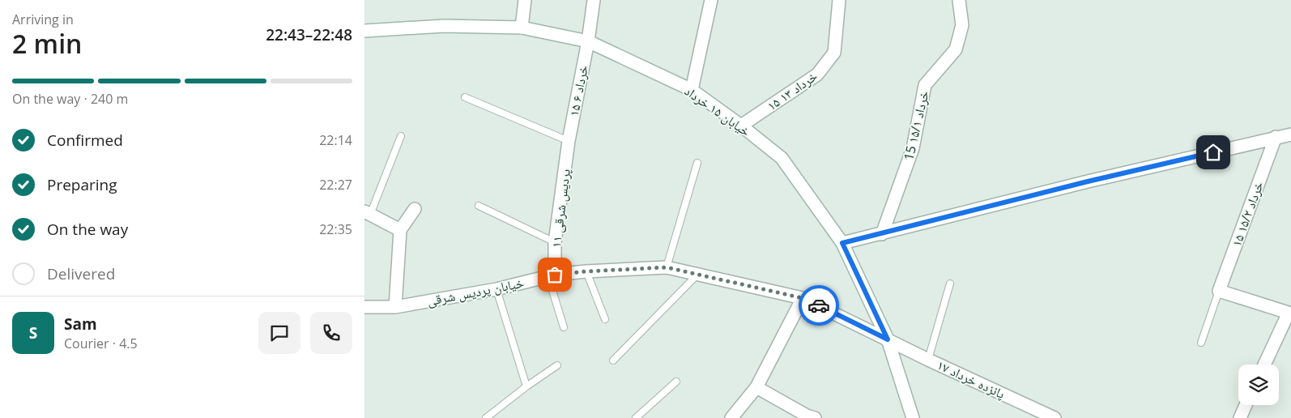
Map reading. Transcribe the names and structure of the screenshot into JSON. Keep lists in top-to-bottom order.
{
  "streets": {
    "street": [
      "۱۵ خرداد ۶",
      "۱۵ خرداد ۱۳",
      "خیابان ۱۵ خرداد",
      "15 خرداد ۱۵/۱",
      "پردیس شرقی ۱۱",
      "۱۵ خرداد ۱۵/۲",
      "خیابان پردیس شرقی",
      "پانزده خرداد ۱۷"
    ]
  },
  "crossings": [
    ["۱۵ خرداد ۶", "خیابان ۱۵ خرداد"],
    ["۱۵ خرداد ۶", "پردیس شرقی ۱۱"],
    ["۱۵ خرداد ۱۳", "خیابان ۱۵ خرداد"],
    ["خیابان ۱۵ خرداد", "خیابان پردیس شرقی"],
    ["خیابان ۱۵ خرداد", "پانزده خرداد ۱۷"],
    ["پردیس شرقی ۱۱", "خیابان پردیس شرقی"],
    ["خیابان پردیس شرقی", "پانزده خرداد ۱۷"]
  ],
  "page": {
    "heading": ["2 min", "Arriving in", "22:43–22:48"],
    "panel": ["Sam", "Courier · 4.5"],
    "bar": "On the way · 240 m",
    "list": [
      ["Confirmed", "22:14"],
      ["Preparing", "22:27"],
      ["On the way", "22:35"],
      "Delivered"
    ],
    "round": "S"
  }
}
